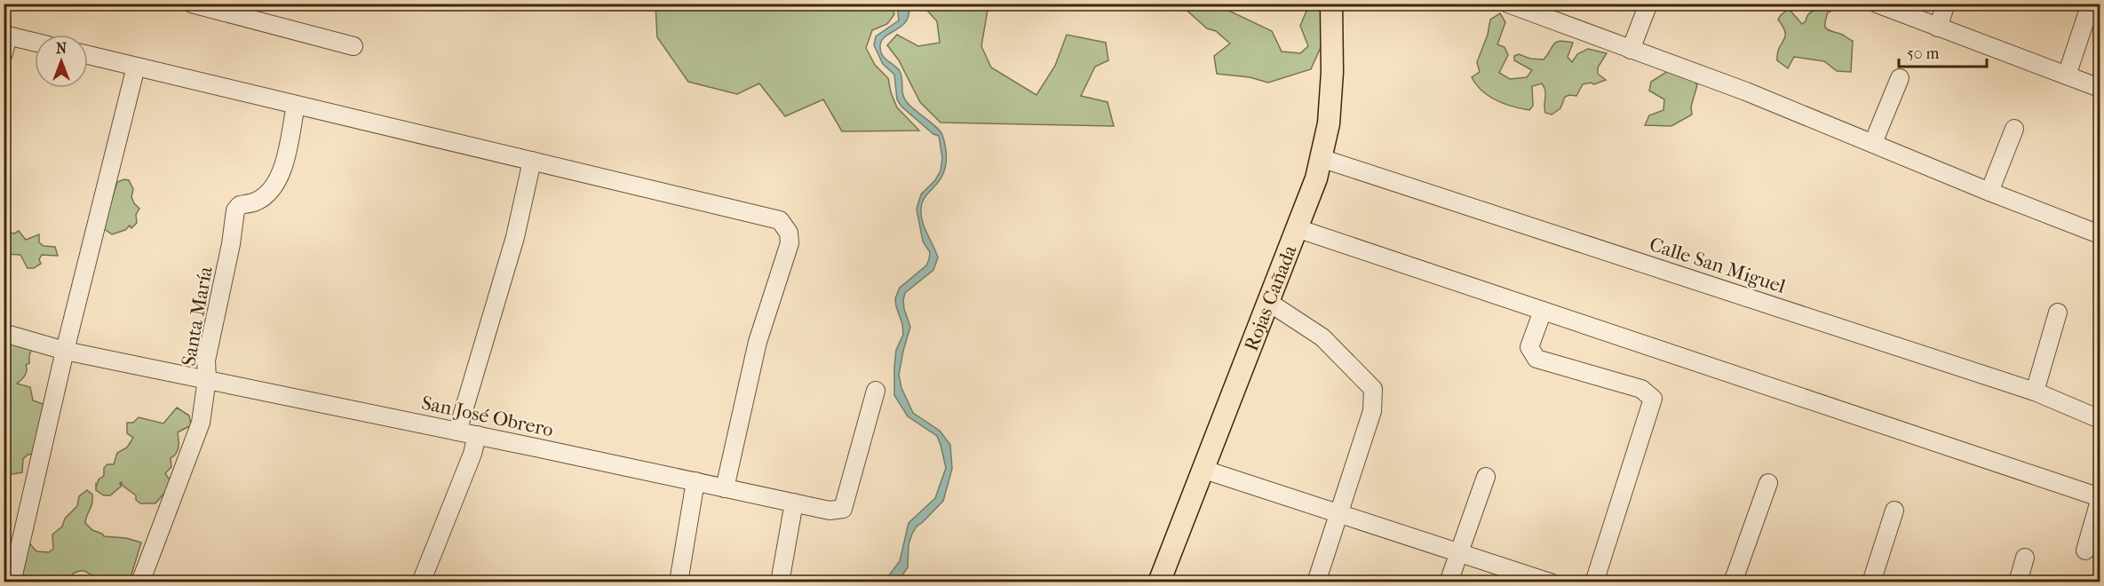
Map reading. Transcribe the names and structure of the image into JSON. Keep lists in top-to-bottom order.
{
  "streets": {
    "main road": ["Rojas Cañada"],
    "street": ["Calle San Miguel", "Santa María", "San José Obrero"]
  },
  "crossings": [
    ["Calle San Miguel", "Rojas Cañada"],
    ["Santa María", "San José Obrero"]
  ],
  "scale_bar": "50 m",
  "north": "top"
}
